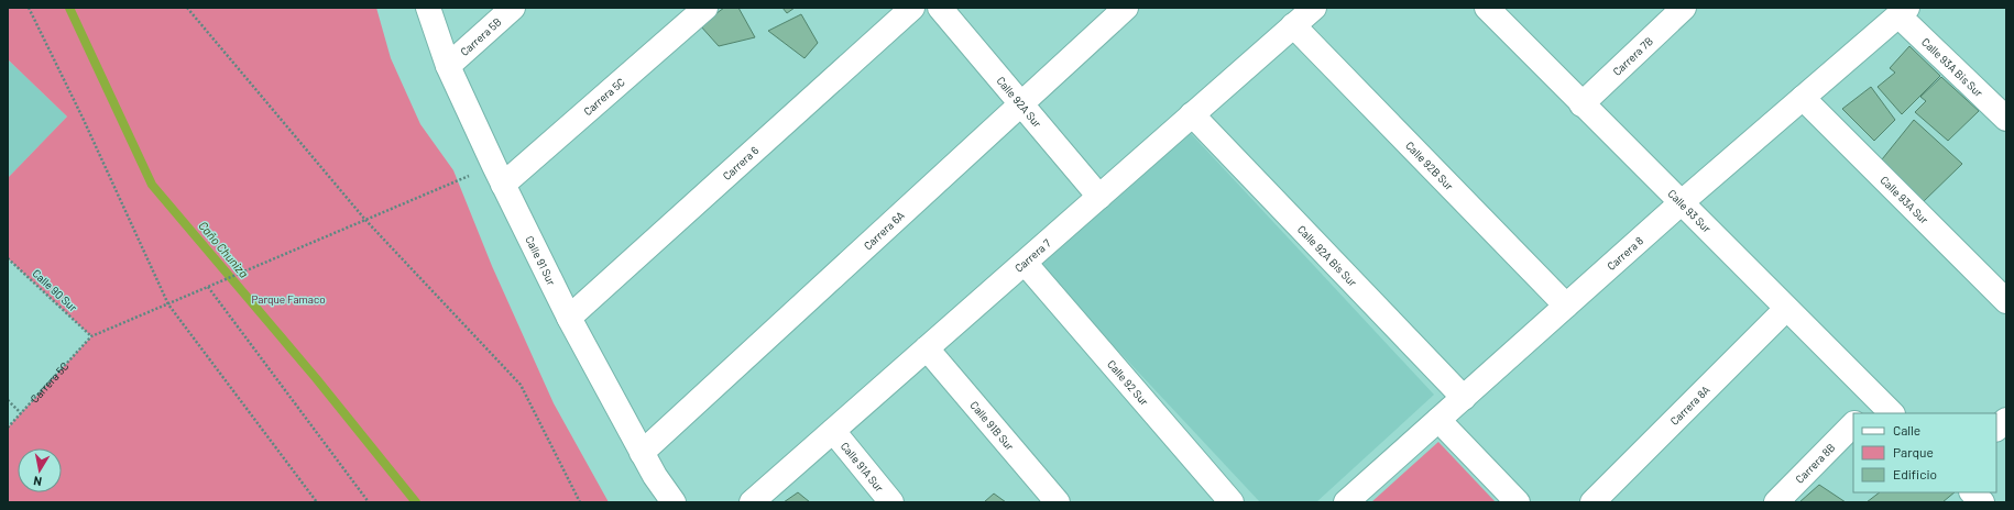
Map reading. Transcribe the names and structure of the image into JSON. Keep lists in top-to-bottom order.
{
  "streets": {
    "street": [
      "Carrera 5B",
      "Carrera 7B",
      "Calle 93A Bis Sur",
      "Carrera 5C",
      "Calle 92A Sur",
      "Carrera 6",
      "Calle 92B Sur",
      "Calle 93A Sur",
      "Calle 93 Sur",
      "Carrera 6A",
      "Carrera 8",
      "Carrera 7",
      "Calle 92A Bis Sur",
      "Calle 91 Sur",
      "Calle 92 Sur",
      "Carrera 8A",
      "Calle 91B Sur",
      "Carrera 8B",
      "Calle 91A Sur"
    ],
    "path": ["Calle 90 Sur"]
  },
  "crossings": [
    ["Carrera 5B", "Calle 91 Sur"],
    ["Carrera 7B", "Calle 93 Sur"],
    ["Calle 93A Bis Sur", "Carrera 8"],
    ["Carrera 5C", "Calle 91 Sur"],
    ["Carrera 5C", "Calle 90 Sur"],
    ["Calle 92A Sur", "Carrera 6A"],
    ["Calle 92A Sur", "Carrera 7"],
    ["Carrera 6", "Calle 91 Sur"],
    ["Calle 92B Sur", "Carrera 8"],
    ["Calle 92B Sur", "Carrera 7"],
    ["Calle 93A Sur", "Carrera 8"],
    ["Calle 93 Sur", "Carrera 8"],
    ["Calle 93 Sur", "Carrera 8A"],
    ["Carrera 6A", "Calle 91 Sur"],
    ["Carrera 8", "Calle 92A Bis Sur"],
    ["Carrera 7", "Calle 92A Bis Sur"],
    ["Carrera 7", "Calle 92 Sur"],
    ["Carrera 7", "Calle 91B Sur"],
    ["Carrera 7", "Calle 91A Sur"]
  ],
  "water": ["Caño Chuniza"],
  "parks": ["Parque Famaco"],
  "legend": ["Calle", "Parque", "Edificio"],
  "north": "bottom"
}
